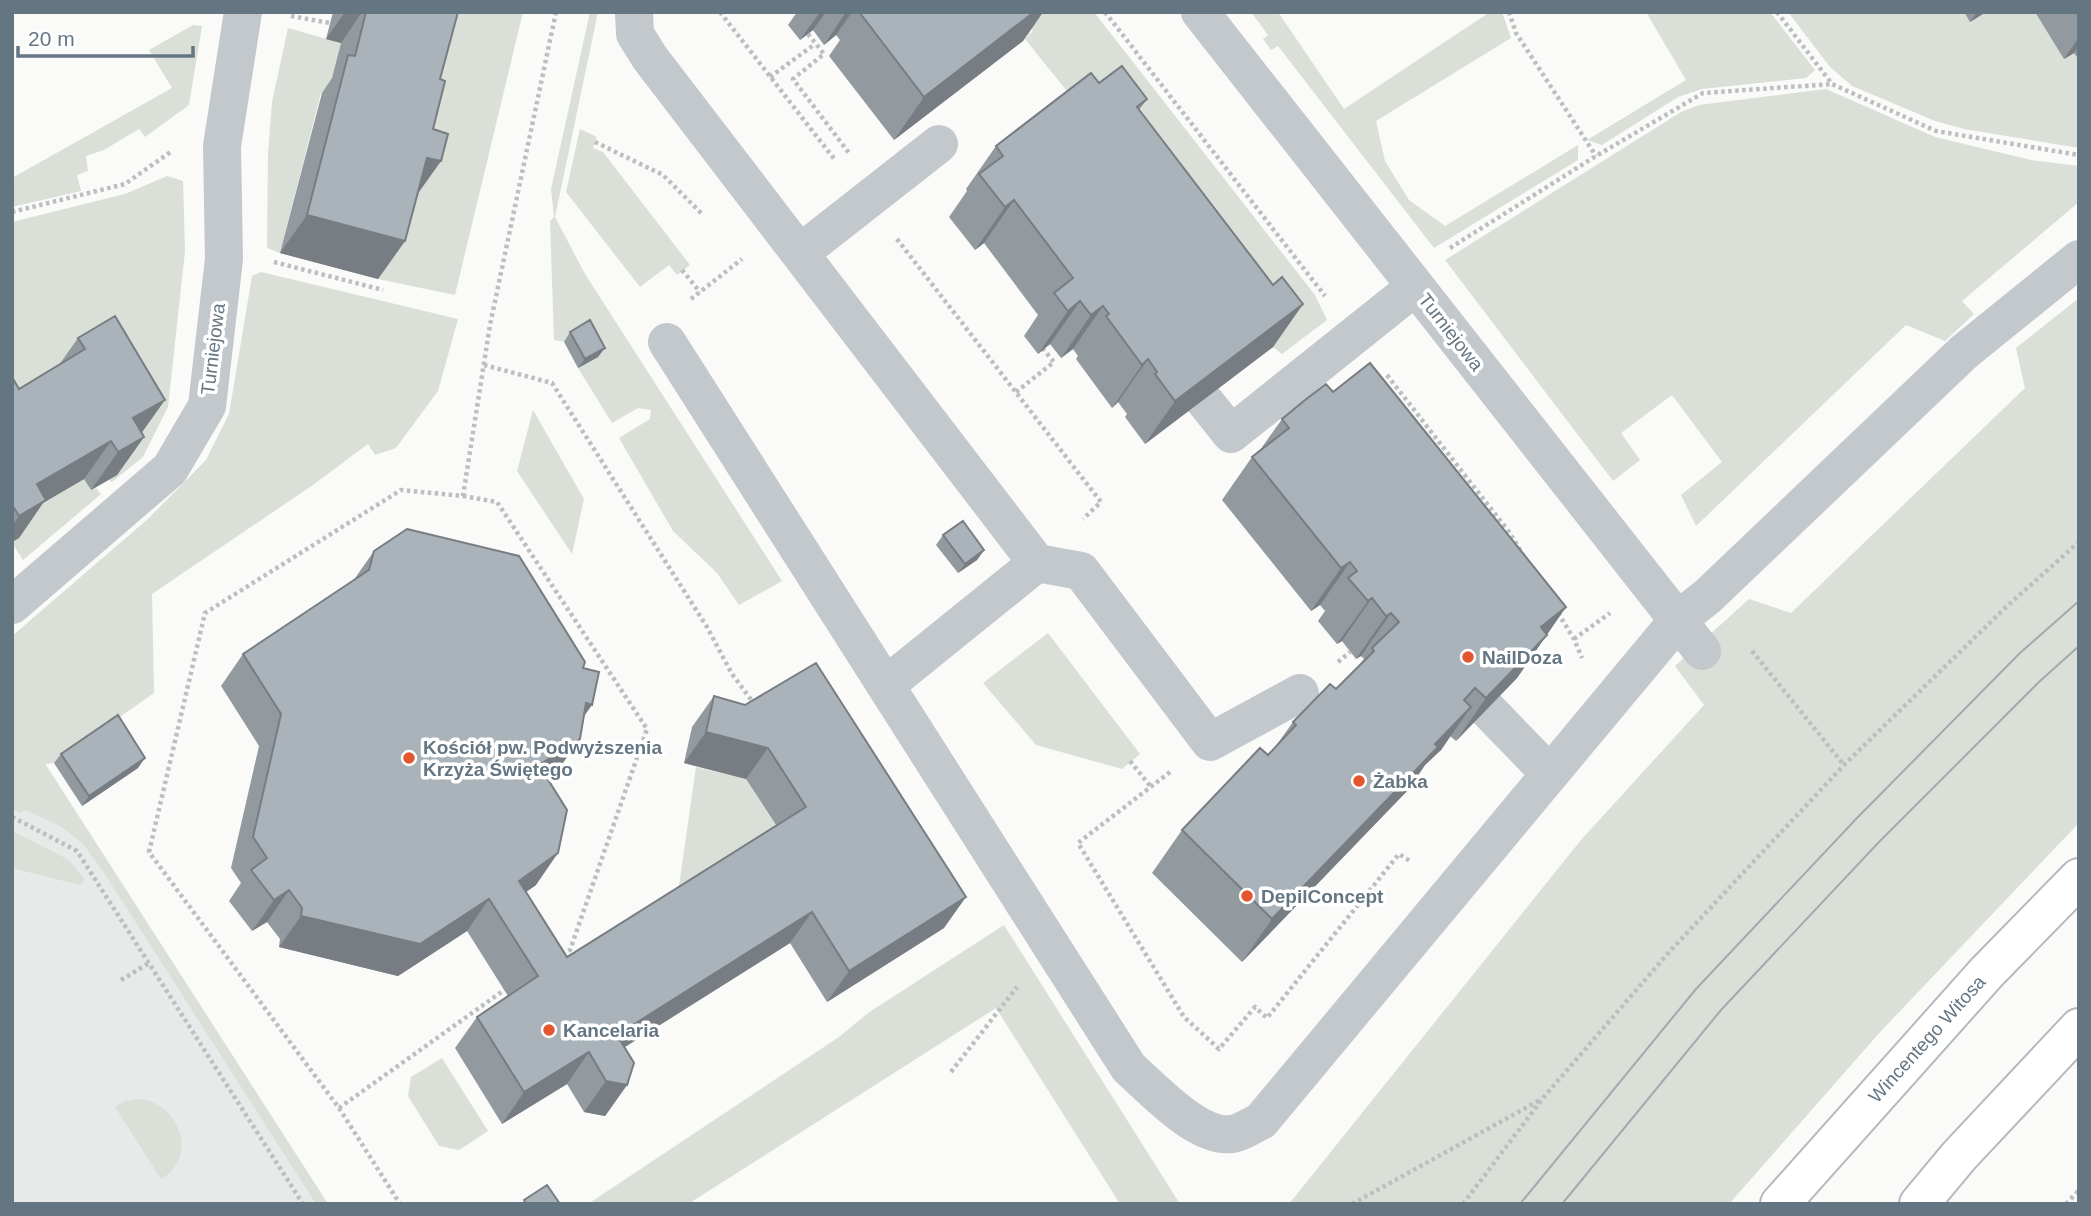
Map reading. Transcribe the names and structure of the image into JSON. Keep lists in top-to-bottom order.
{
  "streets": {
    "main road": ["Wincentego Witosa"],
    "street": ["Turniejowa"]
  },
  "places": [
    "NailDoza",
    "Kościół pw. Podwyższenia Krzyża Świętego",
    "Żabka",
    "DepilConcept",
    "Kancelaria"
  ],
  "scale_bar": "20 m"
}
